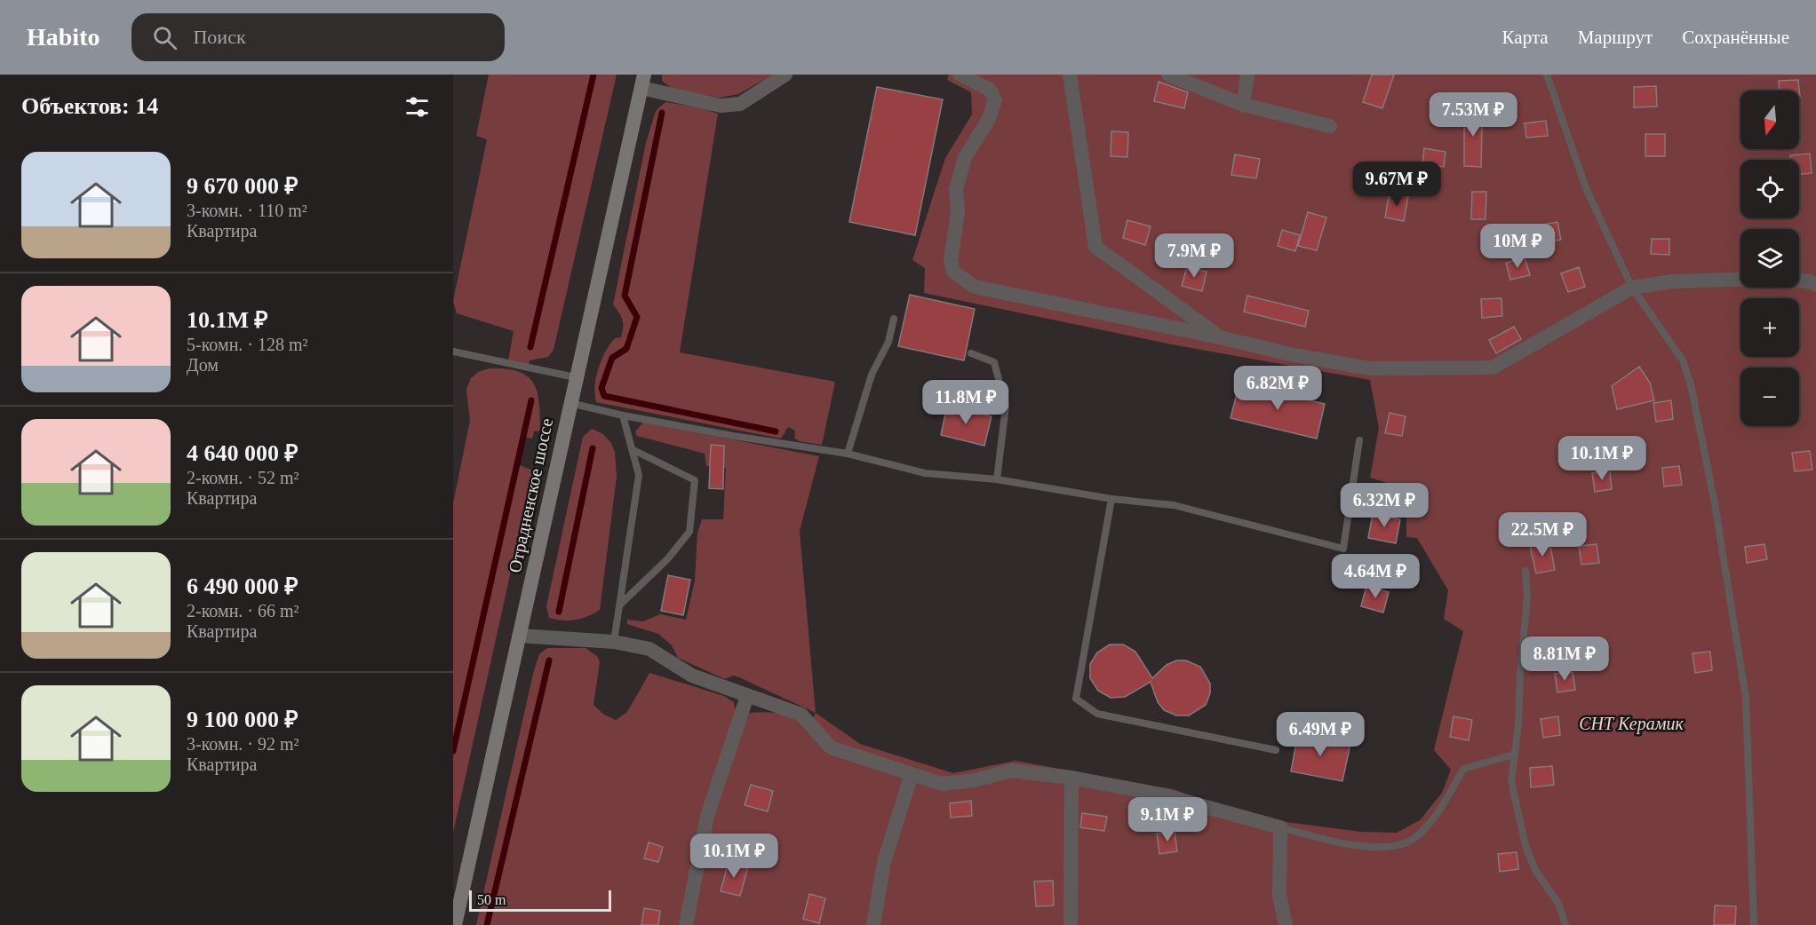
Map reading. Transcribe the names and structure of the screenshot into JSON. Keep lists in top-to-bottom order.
{
  "streets": {
    "main road": ["Отрадненское шоссе"]
  },
  "parks": ["СНТ Керамик"],
  "scale_bar": "50 m",
  "north": "bottom",
  "page": {
    "header": "Habito",
    "search": "Поиск",
    "nav": ["Карта", "Маршрут", "Сохранённые"],
    "heading": "Объектов: 14",
    "map_buttons": ["+", "−"],
    "price": [
      "7.53M ₽",
      "9.67M ₽",
      "10M ₽",
      "7.9M ₽",
      "6.82M ₽",
      "11.8M ₽",
      "10.1M ₽",
      "6.32M ₽",
      "22.5M ₽",
      "4.64M ₽",
      "8.81M ₽",
      "6.49M ₽",
      "9.1M ₽",
      "10.1M ₽"
    ],
    "list": [
      {
        "name": "9 670 000 ₽",
        "note": "3-комн. · 110 m² · Квартира"
      },
      {
        "name": "10.1M ₽",
        "note": "5-комн. · 128 m² · Дом"
      },
      {
        "name": "4 640 000 ₽",
        "note": "2-комн. · 52 m² · Квартира"
      },
      {
        "name": "6 490 000 ₽",
        "note": "2-комн. · 66 m² · Квартира"
      },
      {
        "name": "9 100 000 ₽",
        "note": "3-комн. · 92 m² · Квартира"
      }
    ],
    "scale": "50 m"
  }
}
